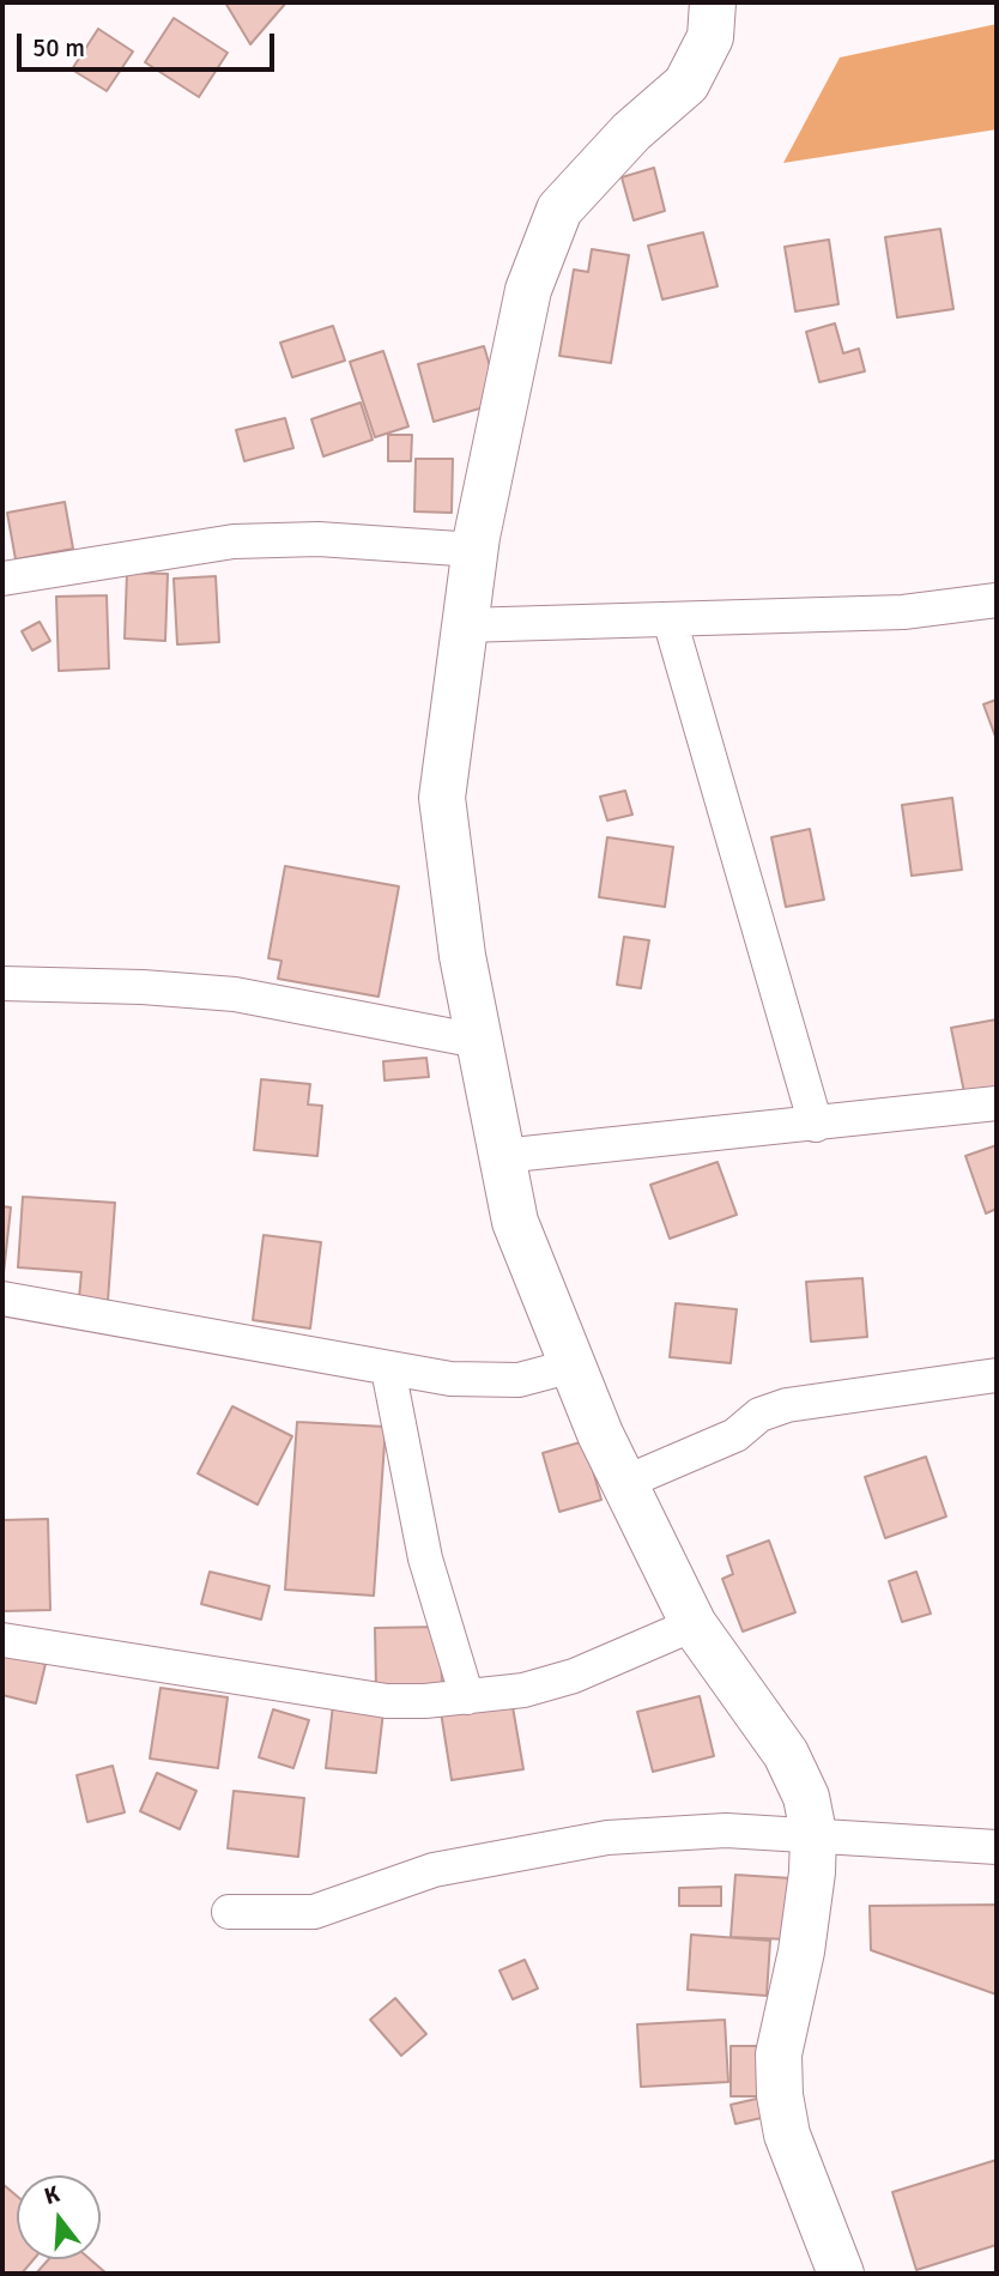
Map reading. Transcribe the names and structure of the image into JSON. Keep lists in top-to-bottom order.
{
  "scale_bar": "50 m",
  "north": "top"
}
